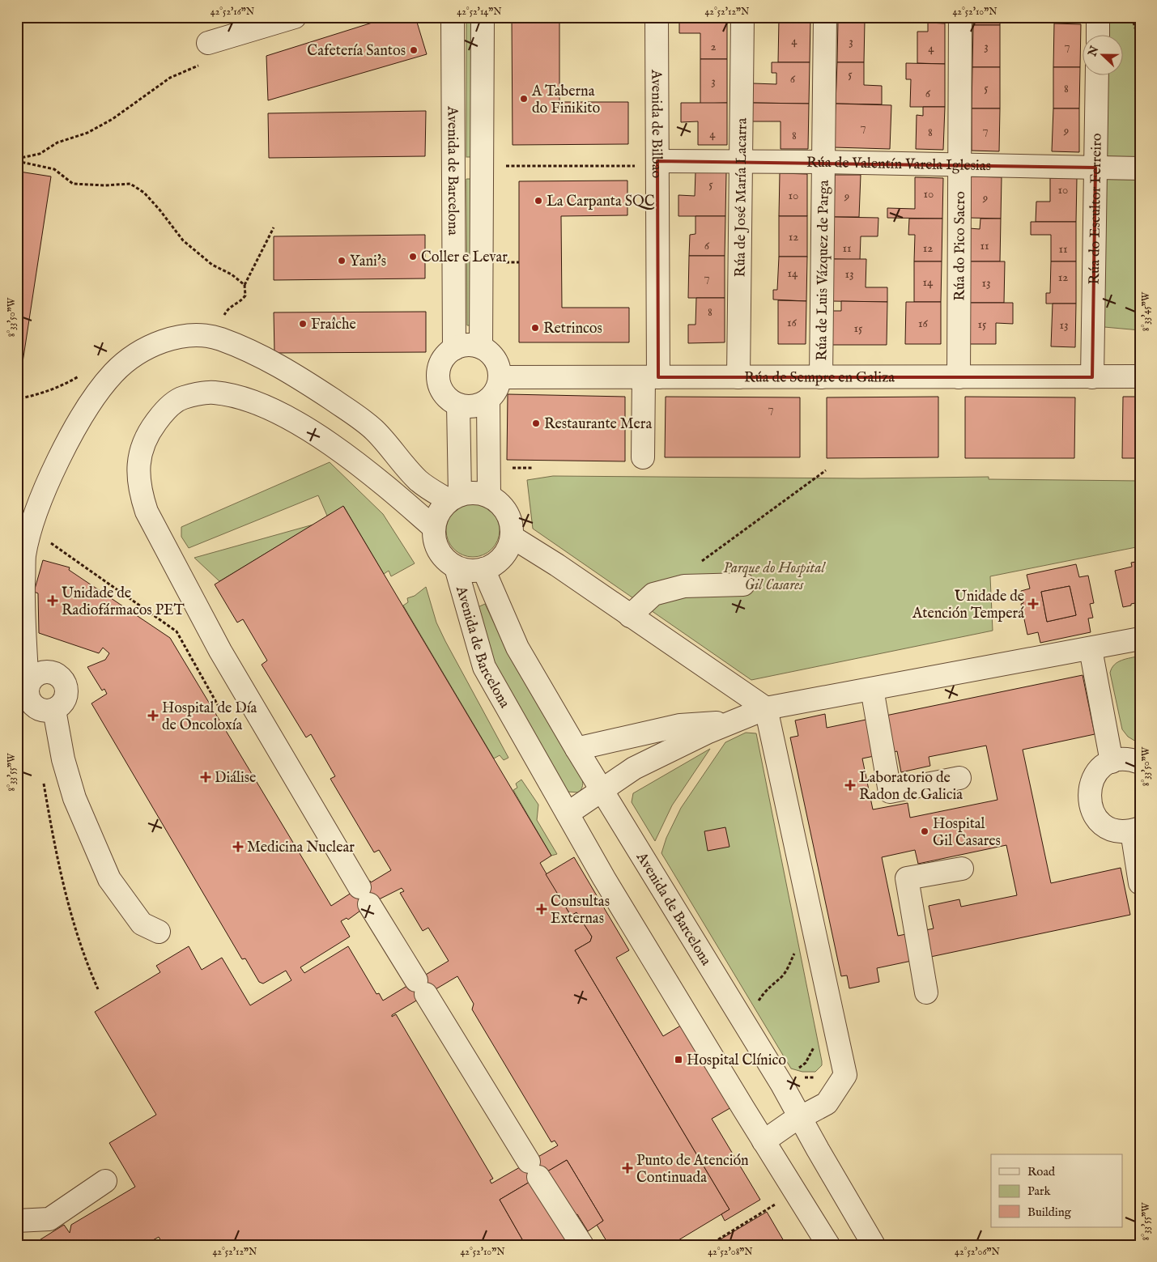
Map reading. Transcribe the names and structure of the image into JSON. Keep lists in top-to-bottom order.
{
  "streets": {
    "street": [
      "Avenida de Bilbao",
      "Rúa de Valentín Varela Iglesias",
      "Avenida de Barcelona",
      "Rúa de José María Lacarra",
      "Rúa do Escultor Ferreiro",
      "Rúa do Pico Sacro",
      "Rúa de Luis Vázquez de Parga",
      "Rúa de Sempre en Galiza"
    ]
  },
  "crossings": [
    ["Avenida de Bilbao", "Rúa de Valentín Varela Iglesias"],
    ["Avenida de Bilbao", "Rúa de Sempre en Galiza"],
    ["Rúa de Valentín Varela Iglesias", "Rúa de José María Lacarra"],
    ["Rúa de Valentín Varela Iglesias", "Rúa do Escultor Ferreiro"],
    ["Rúa de Valentín Varela Iglesias", "Rúa do Pico Sacro"],
    ["Rúa de Valentín Varela Iglesias", "Rúa de Luis Vázquez de Parga"],
    ["Avenida de Barcelona", "Rúa de Sempre en Galiza"],
    ["Rúa de José María Lacarra", "Rúa de Sempre en Galiza"],
    ["Rúa do Escultor Ferreiro", "Rúa de Sempre en Galiza"],
    ["Rúa do Pico Sacro", "Rúa de Sempre en Galiza"],
    ["Rúa de Luis Vázquez de Parga", "Rúa de Sempre en Galiza"]
  ],
  "parks": ["Parque do Hospital Gil Casares"],
  "places": {
    "other": [
      "Cafetería Santos",
      "A Taberna do Finikito",
      "La Carpanta SQC",
      "Coller e Levar",
      "Yani's",
      "Fraîche",
      "Retrincos",
      "Restaurante Mera",
      "Hospital Gil Casares"
    ],
    "health": [
      "Unidade de Radiofármacos PET",
      "Unidade de Atención Temperá",
      "Hospital de Día de Oncoloxía",
      "Diálise",
      "Laboratorio de Radon de Galicia",
      "Medicina Nuclear",
      "Consultas Externas",
      "Punto de Atención Continuada"
    ],
    "transit": ["Hospital Clínico"]
  },
  "house_numbers": [
    "4",
    "3",
    "7",
    "2",
    "3",
    "4",
    "5",
    "6",
    "3",
    "5",
    "8",
    "6",
    "7",
    "7",
    "9",
    "8",
    "4",
    "8",
    "5",
    "10",
    "10",
    "10",
    "9",
    "9",
    "12",
    "6",
    "11",
    "11",
    "12",
    "11",
    "14",
    "13",
    "7",
    "12",
    "14",
    "13",
    "8",
    "16",
    "16",
    "15",
    "13",
    "15",
    "7"
  ],
  "legend": ["Road", "Park", "Building"],
  "north": "left",
  "coordinates": [
    "42°52'16\"N",
    "42°52'14\"N",
    "42°52'12\"N",
    "42°52'10\"N",
    "8°33'45\"W",
    "8°33'50\"W",
    "8°33'55\"W",
    "42°52'08\"N",
    "42°52'06\"N"
  ]
}
